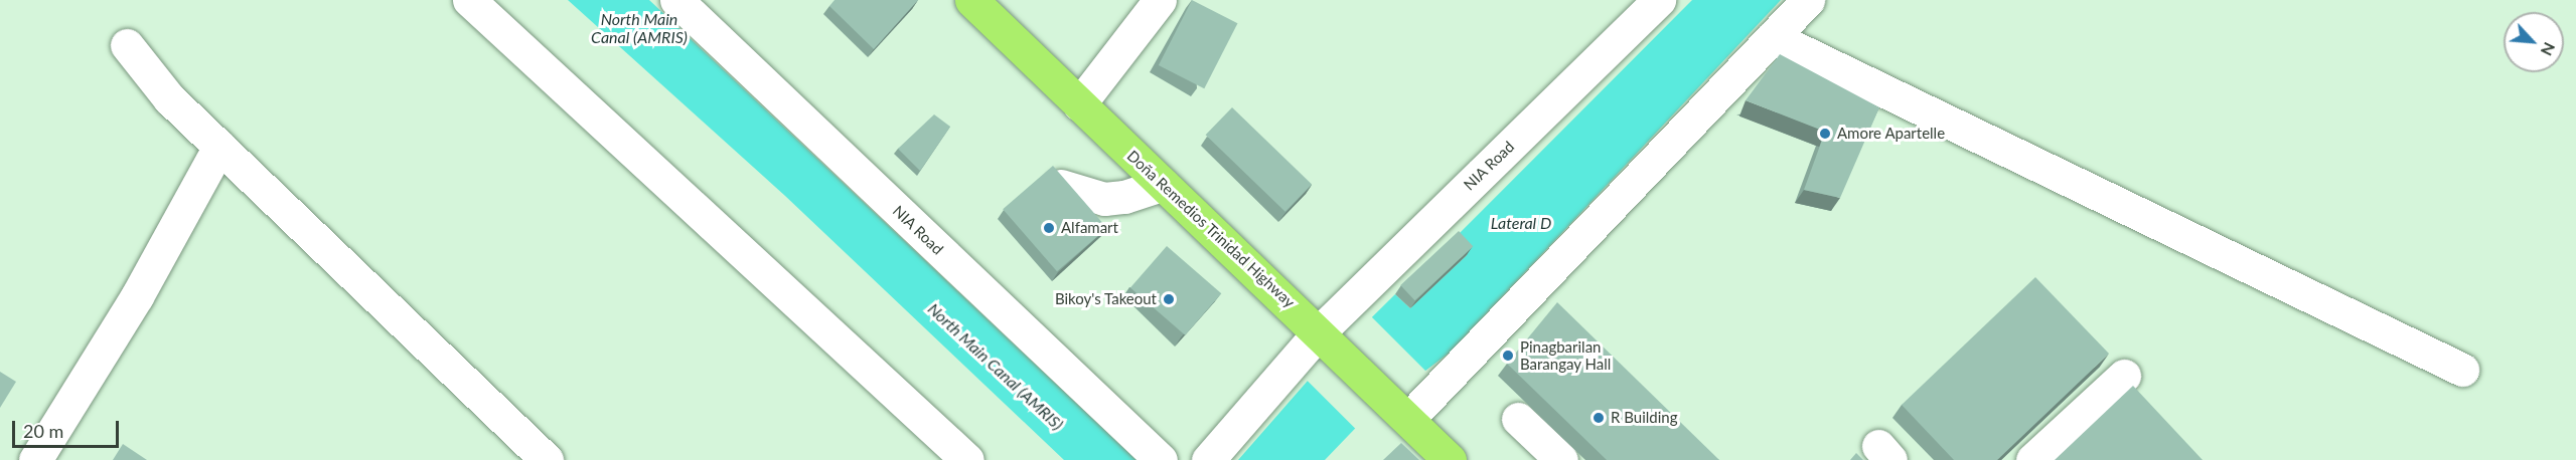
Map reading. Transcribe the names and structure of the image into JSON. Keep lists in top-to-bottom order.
{
  "streets": {
    "highway": ["Doña Remedios Trinidad Highway"],
    "street": ["NIA Road"]
  },
  "crossings": [
    ["NIA Road", "Doña Remedios Trinidad Highway"]
  ],
  "water": ["North Main Canal (AMRIS)", "Lateral D"],
  "places": [
    "Amore Apartelle",
    "Alfamart",
    "Bikoy's Takeout",
    "Pinagbarilan Barangay Hall",
    "R Building"
  ],
  "scale_bar": "20 m",
  "north": "bottom right"
}
